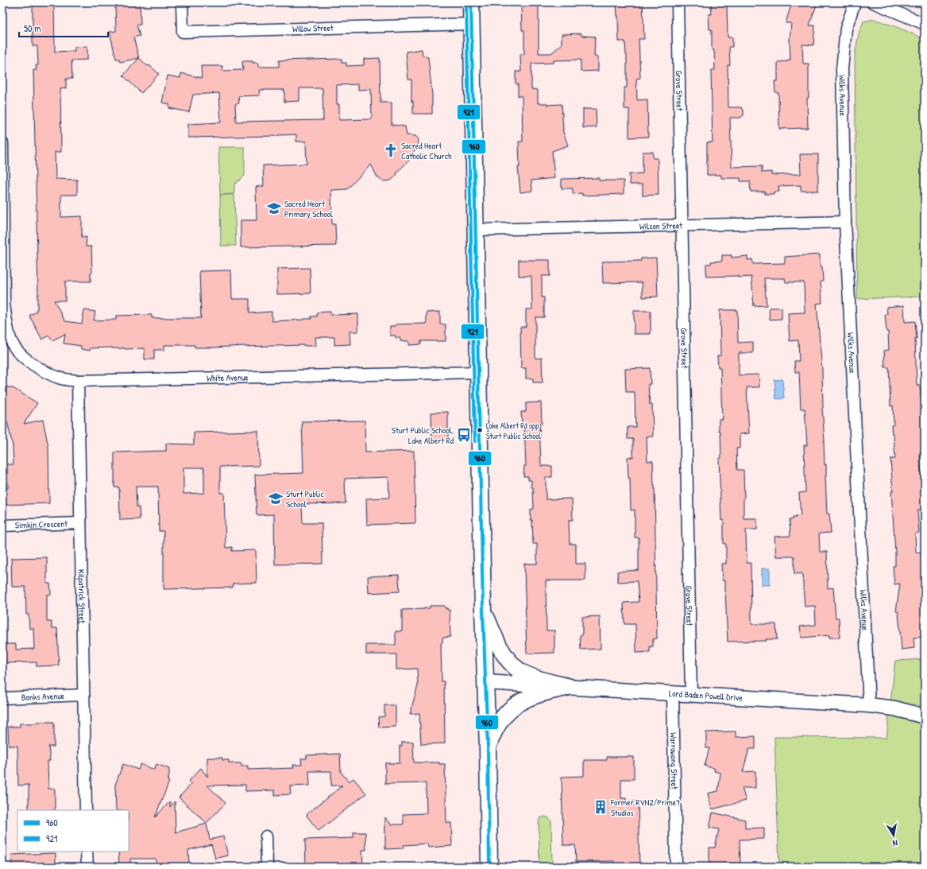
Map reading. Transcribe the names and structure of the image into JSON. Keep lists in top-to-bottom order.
{
  "streets": {
    "street": [
      "Willow Street",
      "Grove Street",
      "Wilks Avenue",
      "Wilson Street",
      "White Avenue",
      "Simkin Crescent",
      "Kilpatrick Street",
      "Lord Baden Powell Drive",
      "Banks Avenue",
      "Warrawong Street"
    ]
  },
  "crossings": [
    ["Grove Street", "Wilson Street"],
    ["Grove Street", "Lord Baden Powell Drive"],
    ["Wilks Avenue", "Wilson Street"],
    ["Wilks Avenue", "Lord Baden Powell Drive"],
    ["White Avenue", "Kilpatrick Street"],
    ["Simkin Crescent", "Kilpatrick Street"],
    ["Kilpatrick Street", "Banks Avenue"],
    ["Lord Baden Powell Drive", "Warrawong Street"]
  ],
  "places": {
    "church": ["Sacred Heart Catholic Church"],
    "school or university": ["Sacred Heart Primary School", "Sturt Public School"],
    "other": ["Lake Albert Rd opp Sturt Public School"],
    "bus stop": ["Sturt Public School, Lake Albert Rd"],
    "building": ["Former RVN2/Prime7 Studios"]
  },
  "lines": ["transit line 960", "transit line 921"],
  "legend": ["960", "921"],
  "scale_bar": "50 m",
  "north": "bottom"
}
